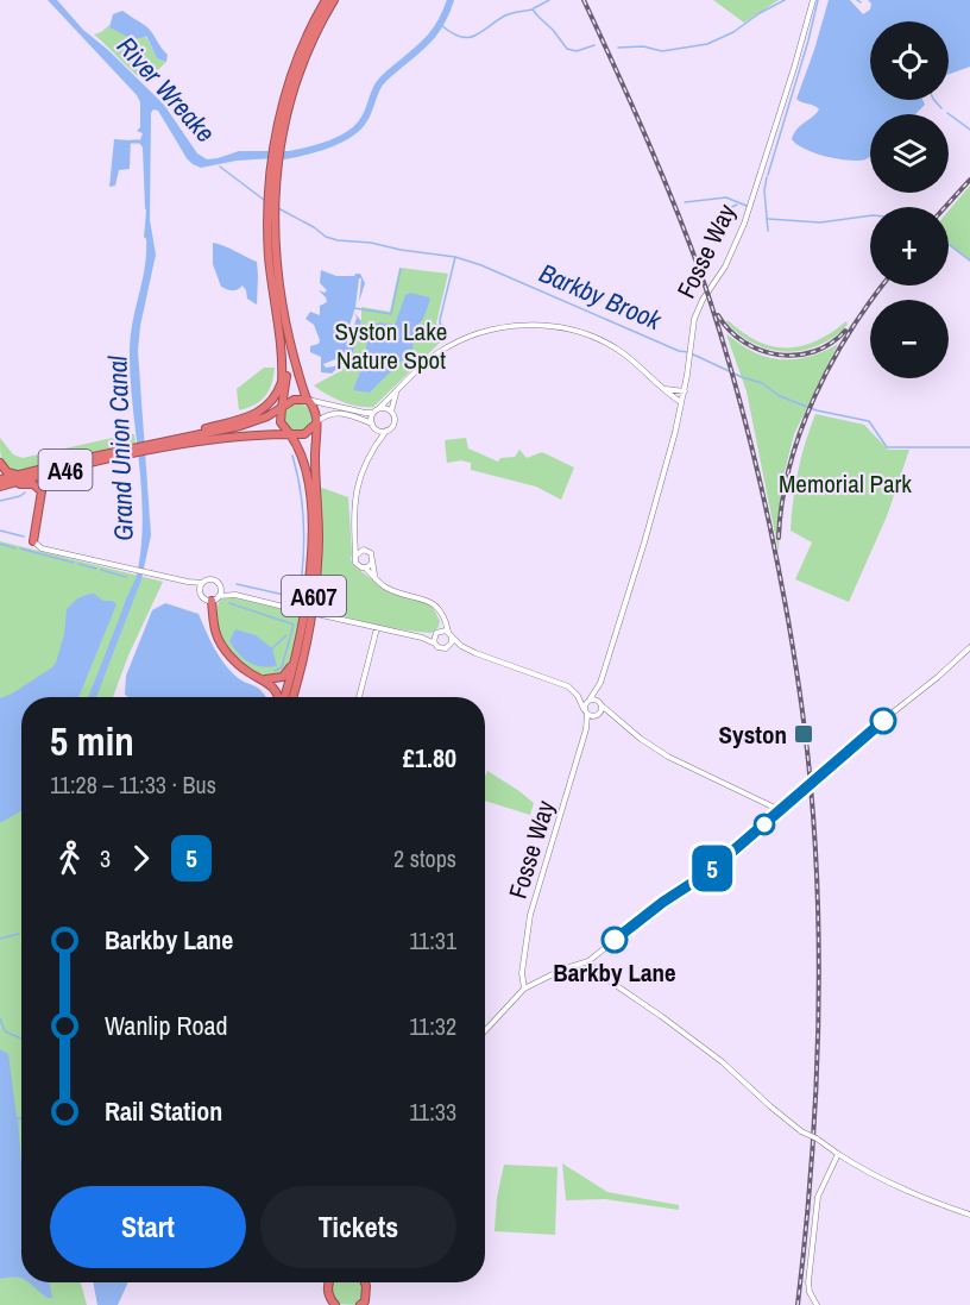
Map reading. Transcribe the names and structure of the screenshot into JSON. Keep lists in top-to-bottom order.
{
  "streets": {
    "highway": ["A46", "A607"],
    "street": ["Fosse Way"]
  },
  "crossings": [
    ["A46", "A607"]
  ],
  "water": ["River Wreake", "Barkby Brook", "Grand Union Canal"],
  "parks": ["Syston Lake Nature Spot", "Memorial Park"],
  "places": {
    "transit": ["Syston"],
    "other": ["Barkby Lane"]
  },
  "lines": ["bus line 5"],
  "page": {
    "on_map": "5",
    "map_buttons": ["+", "−"],
    "heading": ["5 min", "11:28 – 11:33 · Bus", "£1.80"],
    "legs": ["3", "5", "2 stops"],
    "list": [
      {
        "name": "Barkby Lane",
        "value": "11:31"
      },
      {
        "name": "Wanlip Road",
        "value": "11:32"
      },
      {
        "name": "Rail Station",
        "value": "11:33"
      }
    ],
    "buttons": ["Start", "Tickets"]
  }
}
